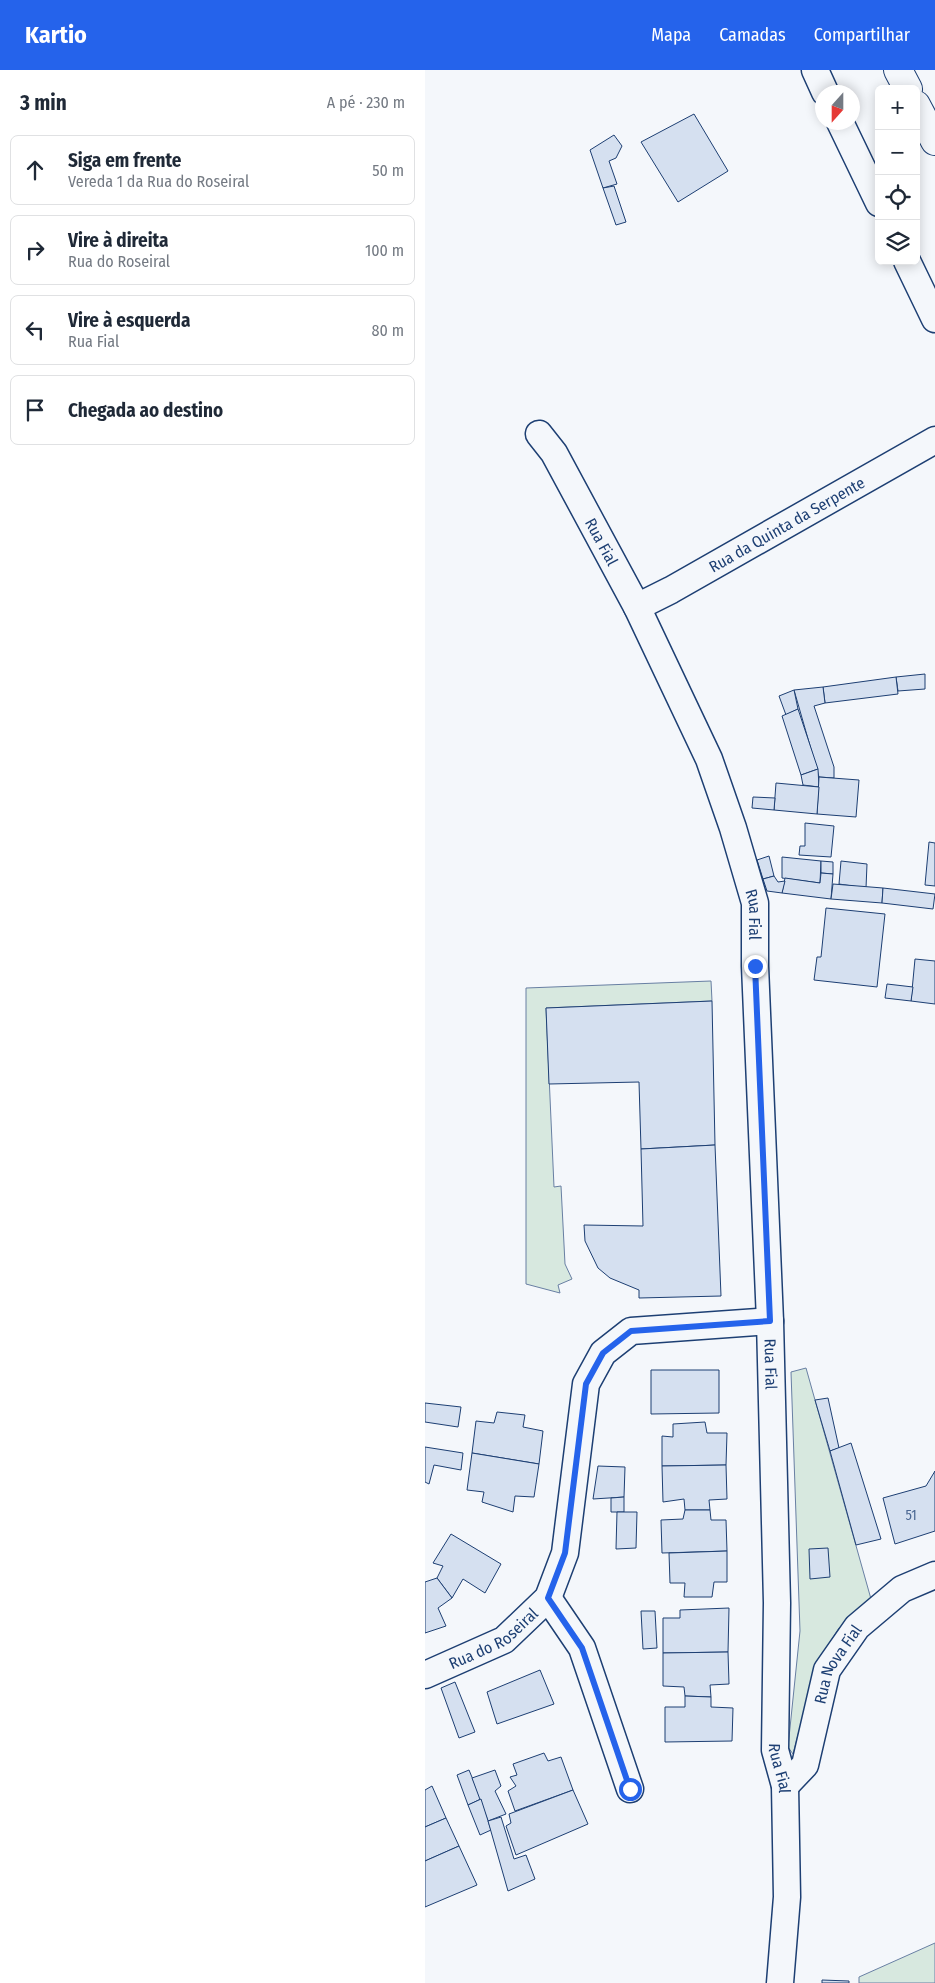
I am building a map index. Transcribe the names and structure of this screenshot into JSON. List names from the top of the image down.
{
  "streets": {
    "street": [
      "Rua da Quinta da Serpente",
      "Rua Fial",
      "Rua do Roseiral",
      "Rua Nova Fial"
    ]
  },
  "crossings": [
    ["Rua da Quinta da Serpente", "Rua Fial"],
    ["Rua Fial", "Rua do Roseiral"],
    ["Rua Fial", "Rua Nova Fial"]
  ],
  "house_numbers": ["51"],
  "north": "bottom",
  "page": {
    "header": "Kartio",
    "nav": ["Mapa", "Camadas", "Compartilhar"],
    "heading": ["3 min", "A pé · 230 m"],
    "map_buttons": ["+", "−"],
    "list": [
      ["Siga em frente", "Vereda 1 da Rua do Roseiral", "50 m"],
      ["Vire à direita", "Rua do Roseiral", "100 m"],
      ["Vire à esquerda", "Rua Fial", "80 m"],
      "Chegada ao destino"
    ]
  }
}
